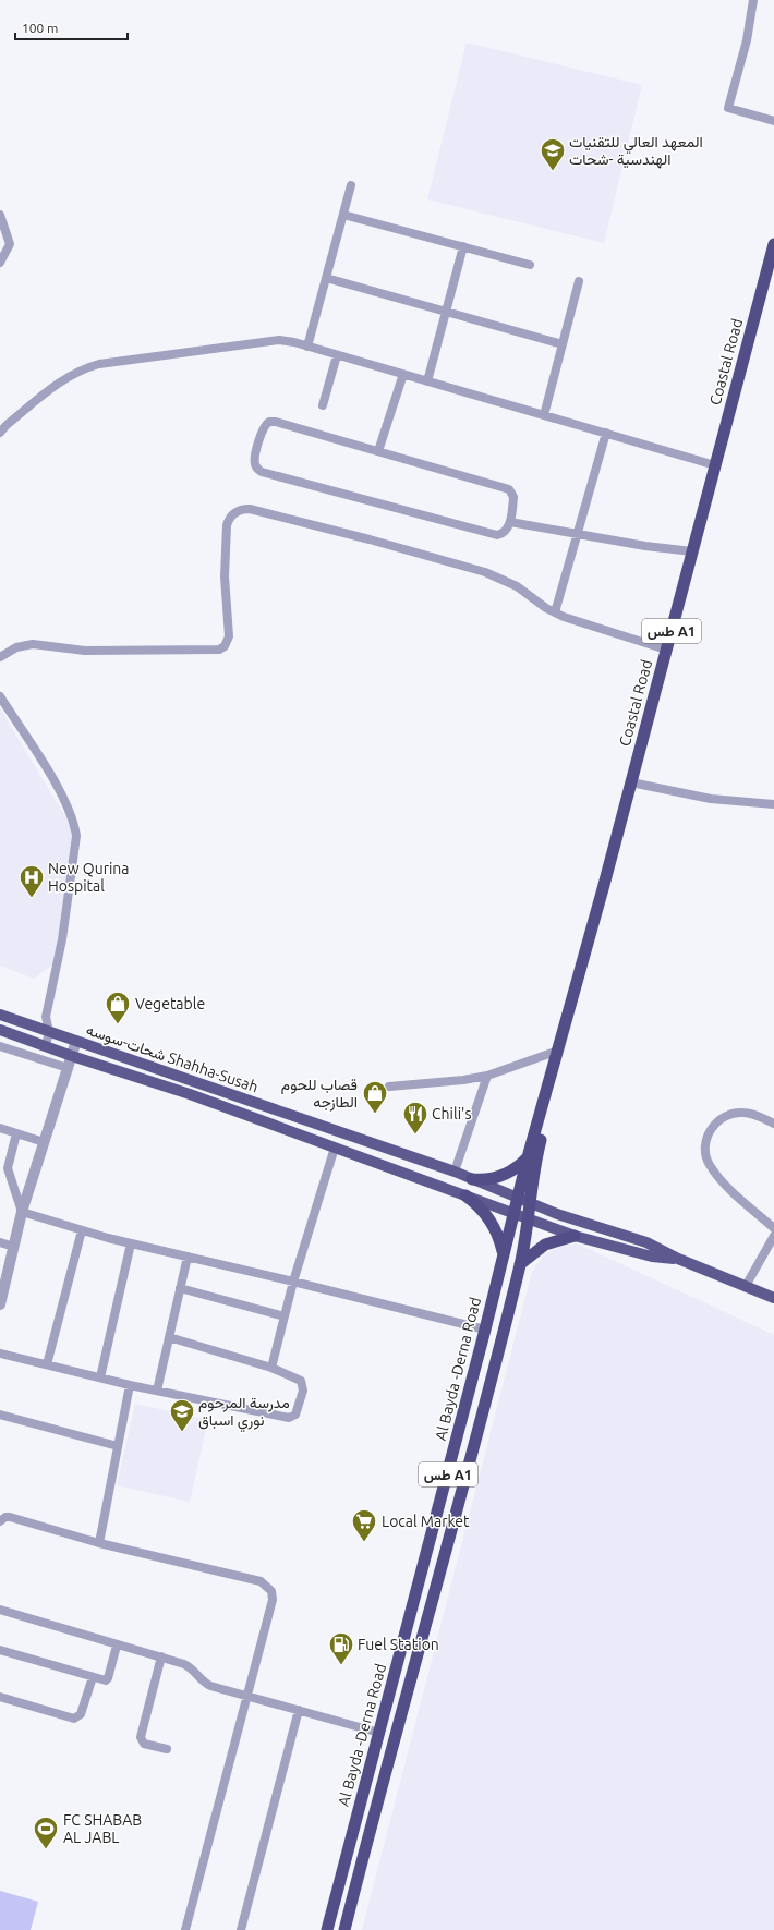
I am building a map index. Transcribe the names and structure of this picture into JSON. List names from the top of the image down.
{
  "streets": {
    "highway": ["Coastal Road", "طس A1", "Al Bayda -Derna Road"],
    "main road": ["شحات-سوسه Shahha-Susah"]
  },
  "crossings": [
    ["Coastal Road", "Al Bayda -Derna Road"],
    ["شحات-سوسه Shahha-Susah", "Al Bayda -Derna Road"]
  ],
  "places": {
    "school or university": ["المعهد العالي للتقنيات الهندسية -شحات", "مدرسة المرحوم نوري اسباق"],
    "hospital": ["New Qurina Hospital"],
    "shop": ["Vegetable", "قصاب للحوم الطازجه"],
    "restaurant": ["Chili's"],
    "supermarket": ["Local Market"],
    "fuel station": ["Fuel Station"],
    "sports": ["FC SHABAB AL JABL"]
  },
  "scale_bar": "100 m"
}
